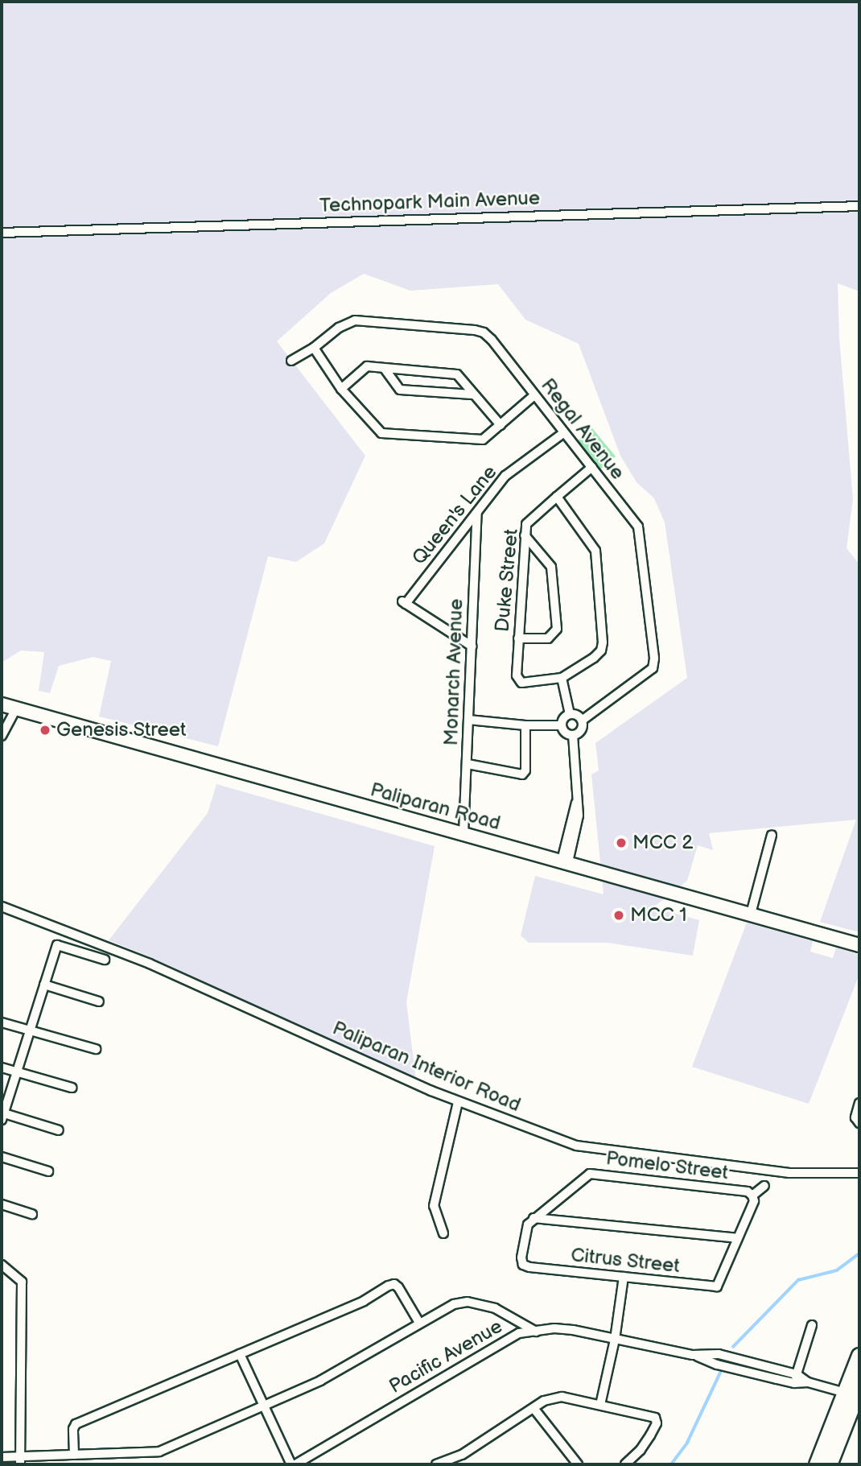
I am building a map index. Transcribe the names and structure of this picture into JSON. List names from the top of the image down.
{
  "streets": {
    "main road": ["Paliparan Road"],
    "street": [
      "Technopark Main Avenue",
      "Regal Avenue",
      "Queen's Lane",
      "Duke Street",
      "Monarch Avenue",
      "Paliparan Interior Road",
      "Pomelo Street",
      "Citrus Street",
      "Pacific Avenue"
    ]
  },
  "crossings": [
    ["Regal Avenue", "Queen's Lane"],
    ["Regal Avenue", "Duke Street"],
    ["Queen's Lane", "Monarch Avenue"],
    ["Monarch Avenue", "Paliparan Road"],
    ["Pomelo Street", "Citrus Street"]
  ],
  "places": ["Genesis Street", "MCC 2", "MCC 1"]
}
